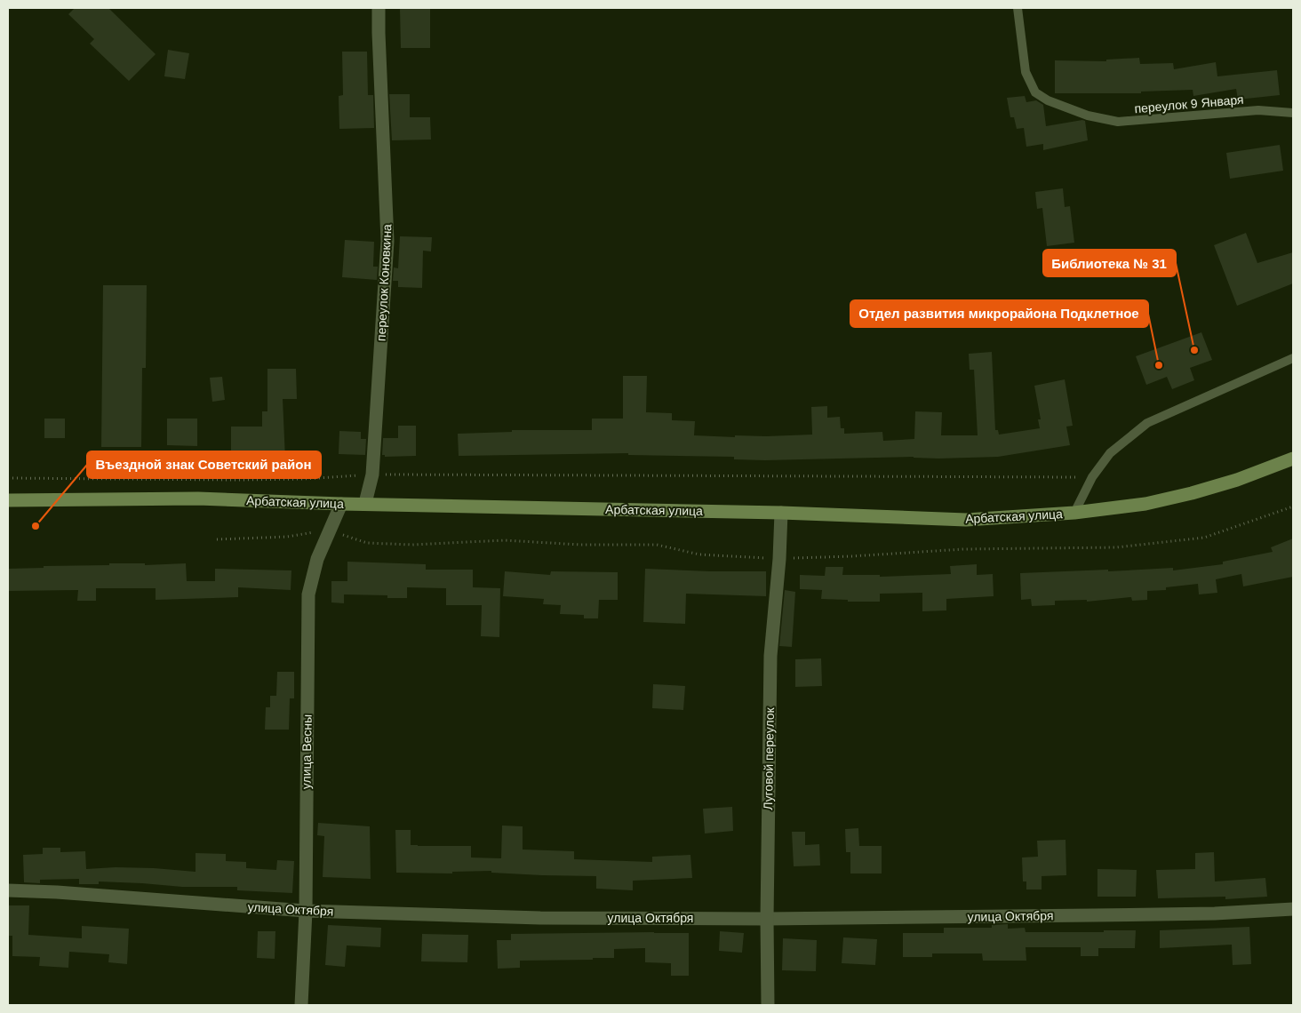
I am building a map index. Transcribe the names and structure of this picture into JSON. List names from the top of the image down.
{
  "streets": {
    "main road": ["Арбатская улица"],
    "street": [
      "переулок Коновкина",
      "улица Весны",
      "Луговой переулок",
      "улица Октября"
    ],
    "lane": ["переулок 9 Января"]
  },
  "crossings": [
    ["переулок Коновкина", "Арбатская улица"],
    ["Арбатская улица", "улица Весны"],
    ["Арбатская улица", "Луговой переулок"],
    ["улица Весны", "улица Октября"],
    ["Луговой переулок", "улица Октября"]
  ],
  "places": ["Библиотека № 31", "Отдел развития микрорайона Подклетное", "Въездной знак Советский район"]
}
